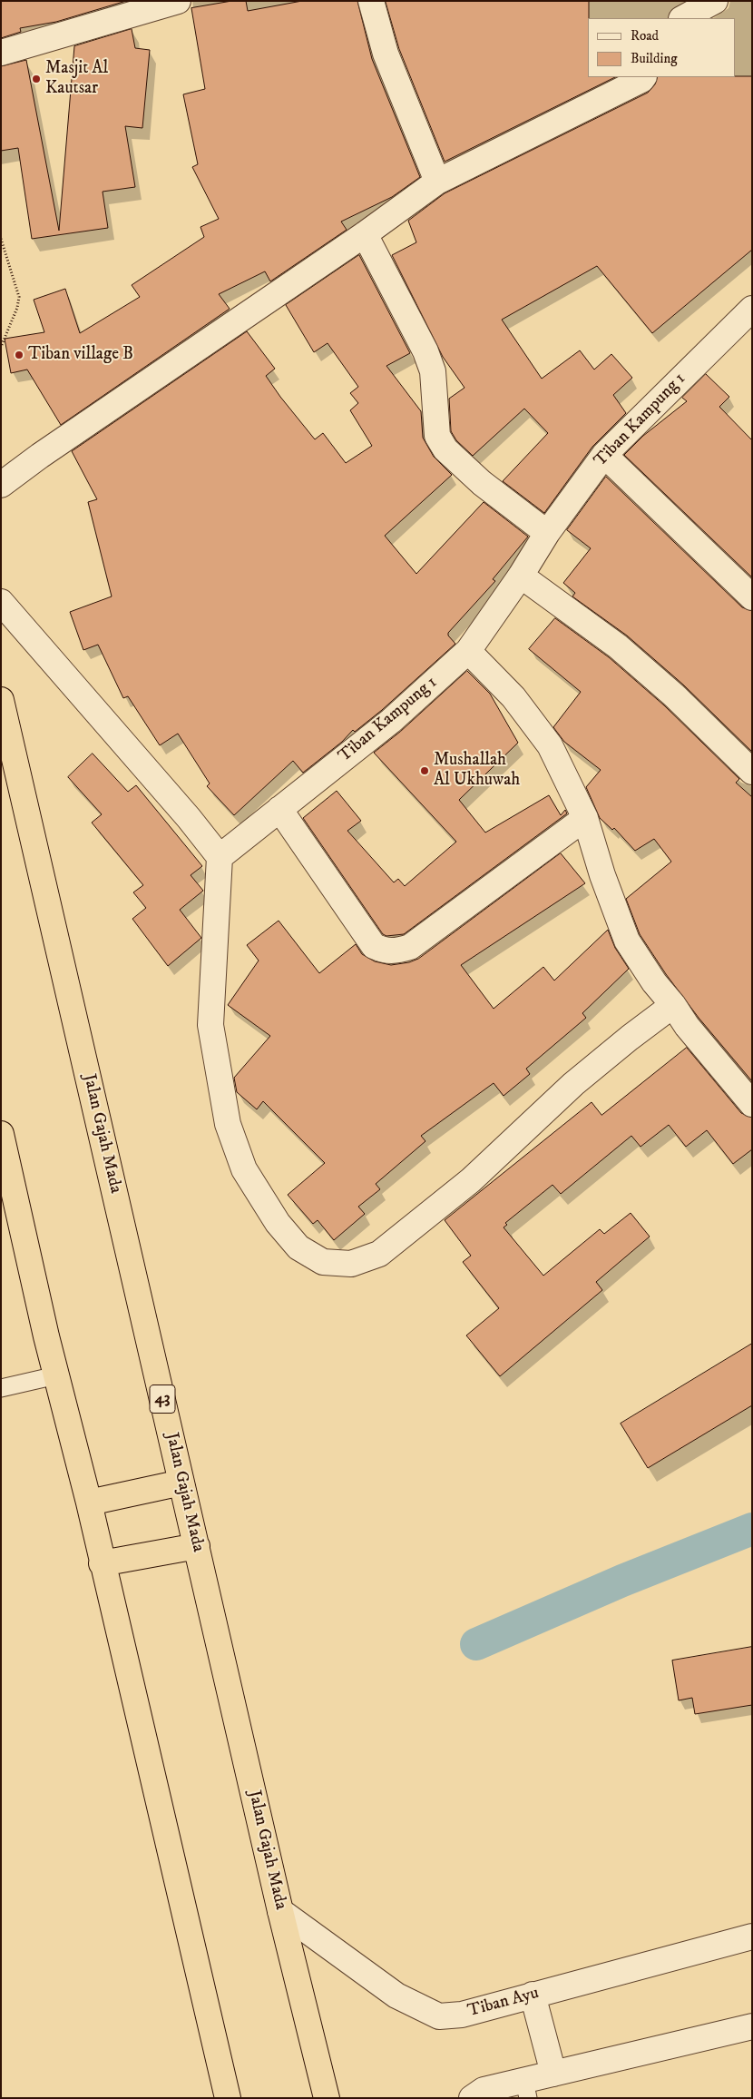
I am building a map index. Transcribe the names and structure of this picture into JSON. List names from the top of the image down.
{
  "streets": {
    "highway": ["Jalan Gajah Mada", "43"],
    "street": ["Tiban Kampung 1", "Tiban Ayu"]
  },
  "crossings": [
    ["Jalan Gajah Mada", "Tiban Ayu"]
  ],
  "places": ["Masjit Al Kautsar", "Tiban village B", "Mushallah Al Ukhuwah"],
  "legend": ["Road", "Building"]
}
